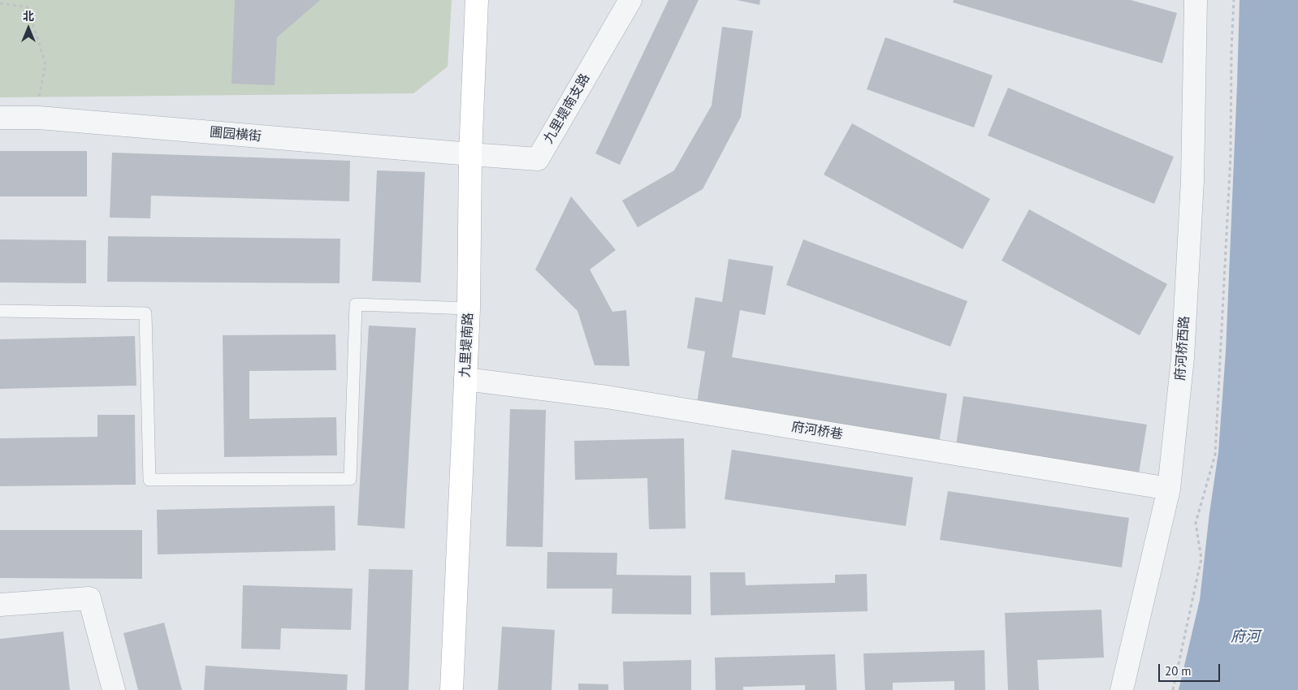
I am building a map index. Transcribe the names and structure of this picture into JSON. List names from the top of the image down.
{
  "streets": {
    "street": [
      "九里堤南支路",
      "圃园横街",
      "九里堤南路",
      "府河桥西路",
      "府河桥巷"
    ]
  },
  "crossings": [
    ["九里堤南支路", "圃园横街"],
    ["九里堤南支路", "九里堤南路"],
    ["圃园横街", "九里堤南路"],
    ["九里堤南路", "府河桥巷"],
    ["府河桥西路", "府河桥巷"]
  ],
  "water": ["府河"],
  "scale_bar": "20 m",
  "north": "top"
}
